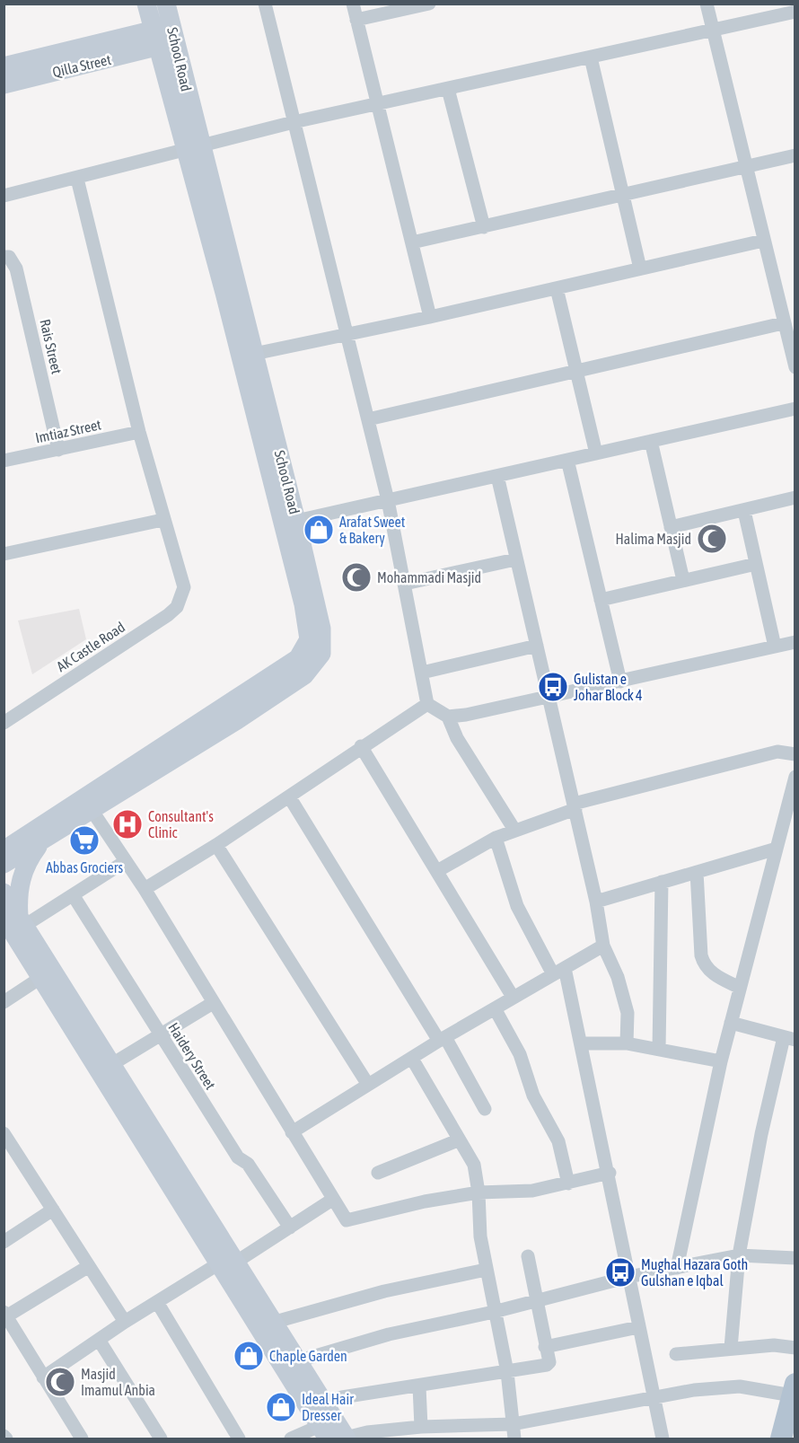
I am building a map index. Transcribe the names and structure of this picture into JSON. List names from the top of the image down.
{
  "streets": {
    "street": [
      "School Road",
      "Qilla Street",
      "Rais Street",
      "Imtiaz Street",
      "AK Castle Road",
      "Haidery Street"
    ]
  },
  "crossings": [
    ["School Road", "Qilla Street"],
    ["Rais Street", "Imtiaz Street"]
  ],
  "places": {
    "shop": ["Arafat Sweet & Bakery", "Chaple Garden", "Ideal Hair Dresser"],
    "mosque": ["Halima Masjid", "Mohammadi Masjid", "Masjid Imamul Anbia"],
    "bus stop": ["Gulistan e Johar Block 4", "Mughal Hazara Goth Gulshan e Iqbal"],
    "hospital": ["Consultant's Clinic"],
    "supermarket": ["Abbas Grociers"]
  }
}
